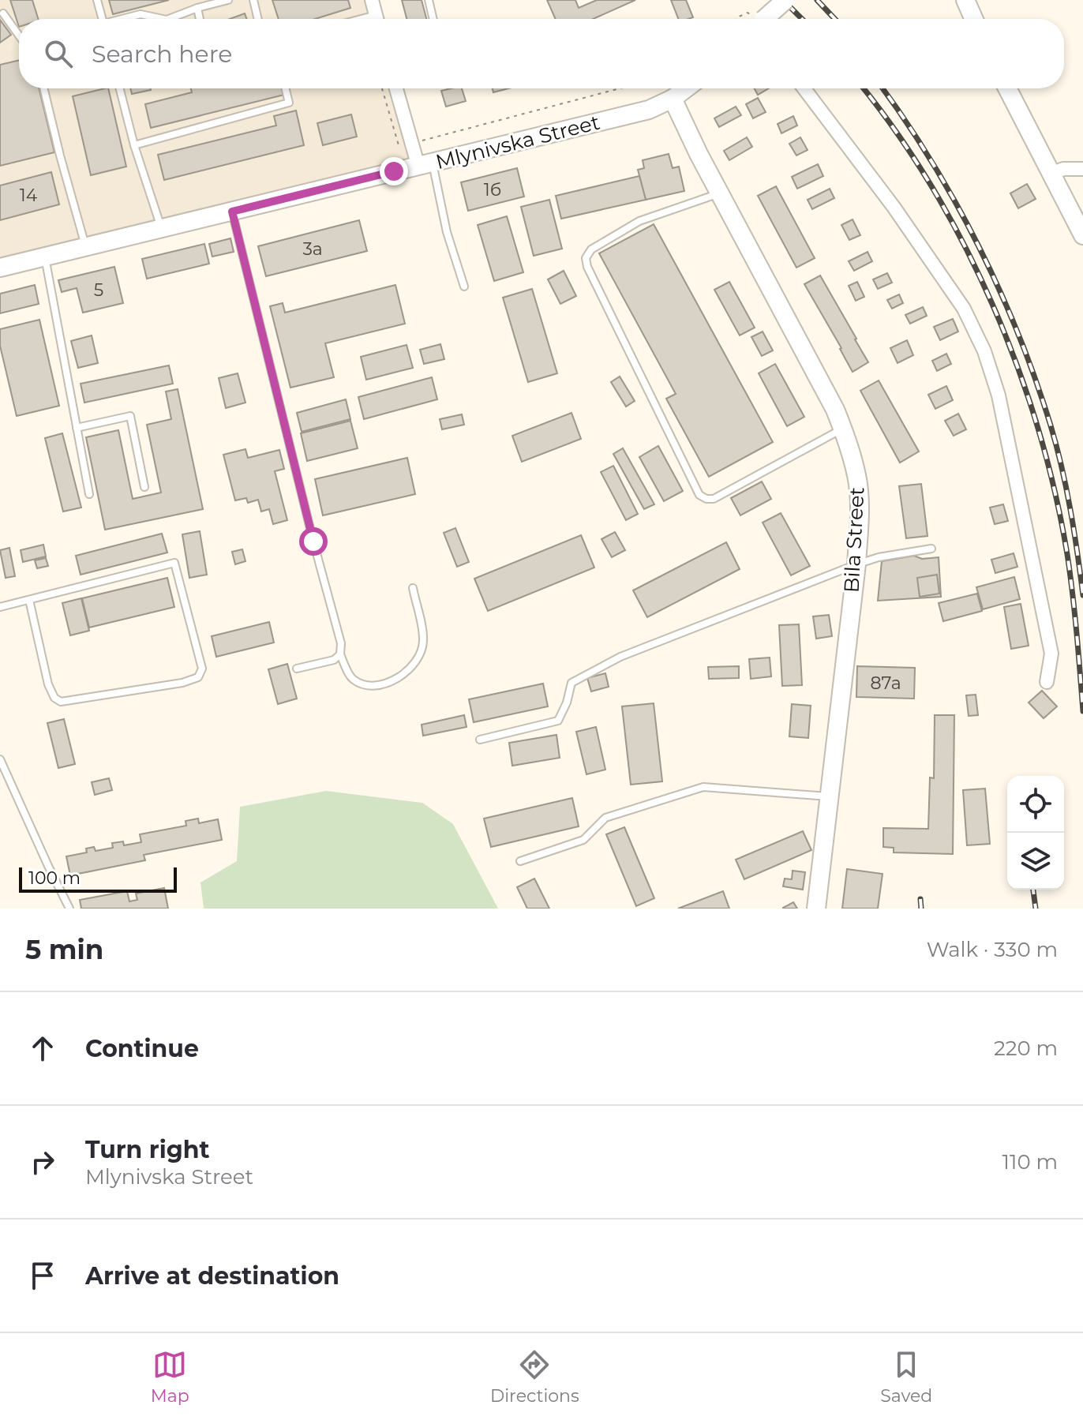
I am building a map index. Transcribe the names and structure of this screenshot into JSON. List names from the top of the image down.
{
  "streets": {
    "main road": ["Mlynivska Street", "Bila Street"]
  },
  "crossings": [
    ["Mlynivska Street", "Bila Street"]
  ],
  "house_numbers": [
    "1б",
    "14",
    "3а",
    "5",
    "87а"
  ],
  "scale_bar": "100 m",
  "page": {
    "search": "Search here",
    "scale": "100 m",
    "heading": ["5 min", "Walk · 330 m"],
    "list": [
      ["Continue", "220 m"],
      ["Turn right", "Mlynivska Street", "110 m"],
      "Arrive at destination"
    ],
    "nav": ["Map", "Directions", "Saved"]
  }
}
